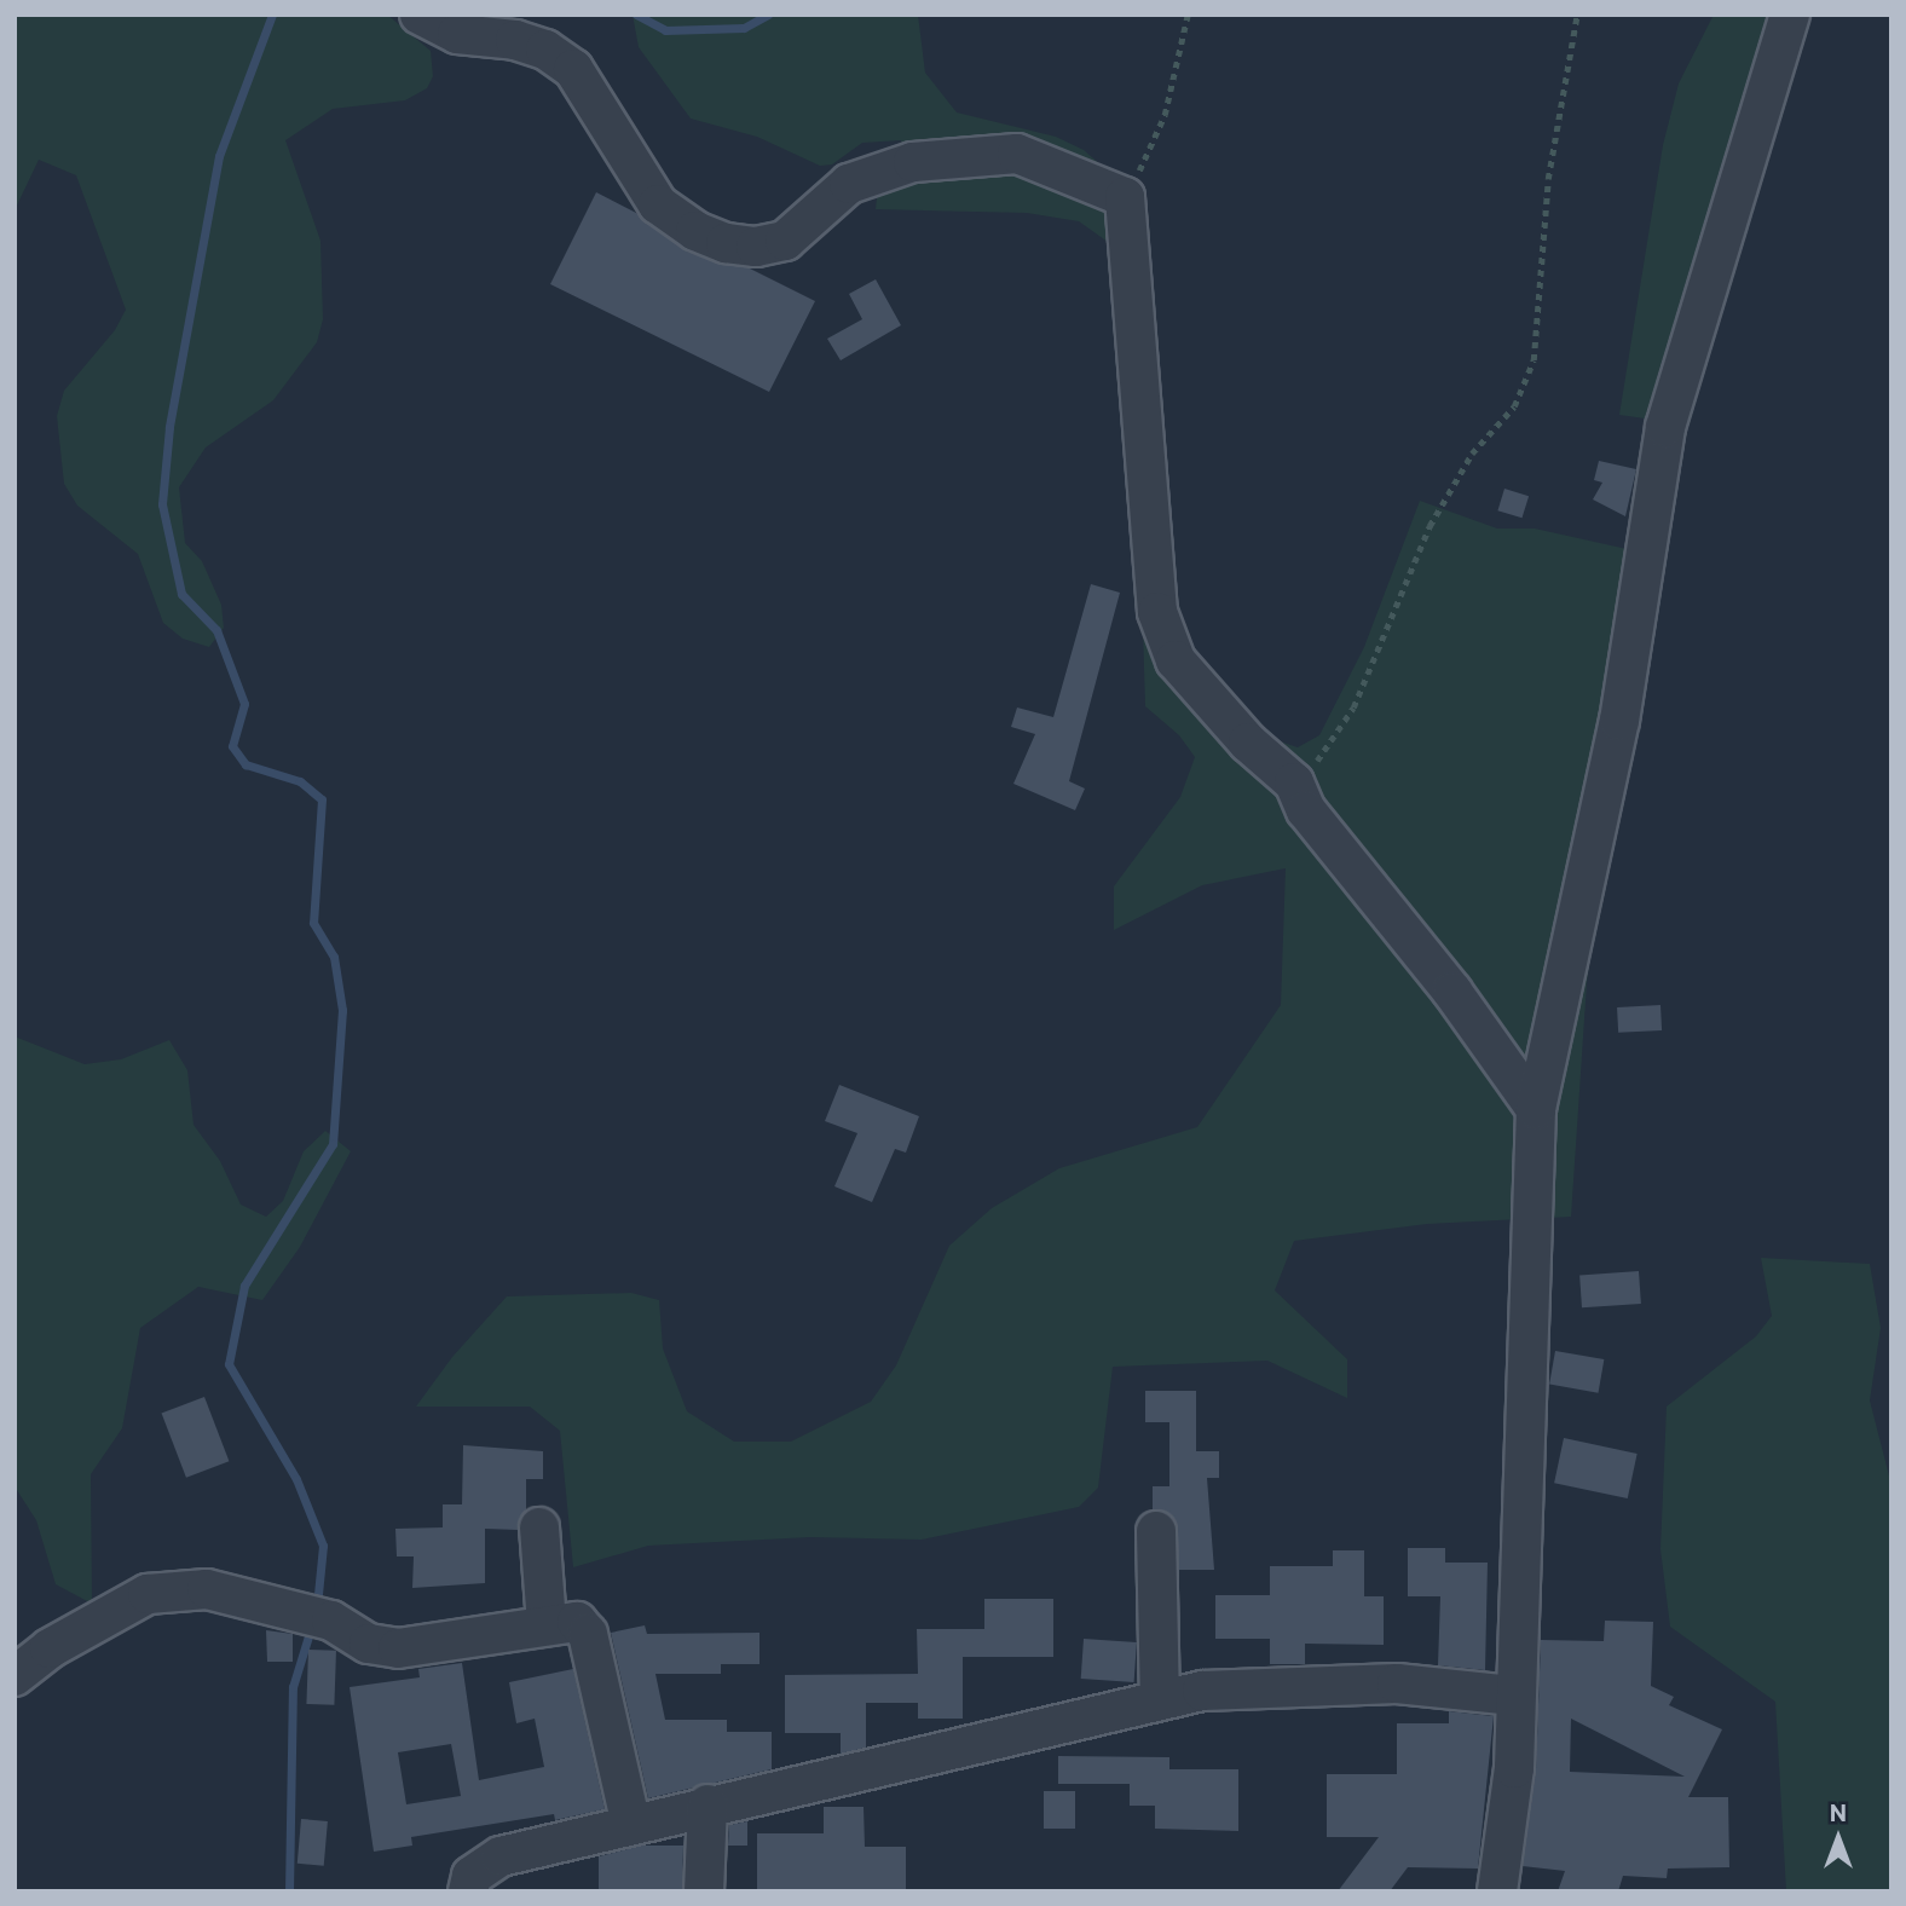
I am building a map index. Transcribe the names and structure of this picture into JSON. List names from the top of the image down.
{
  "north": "top"
}
